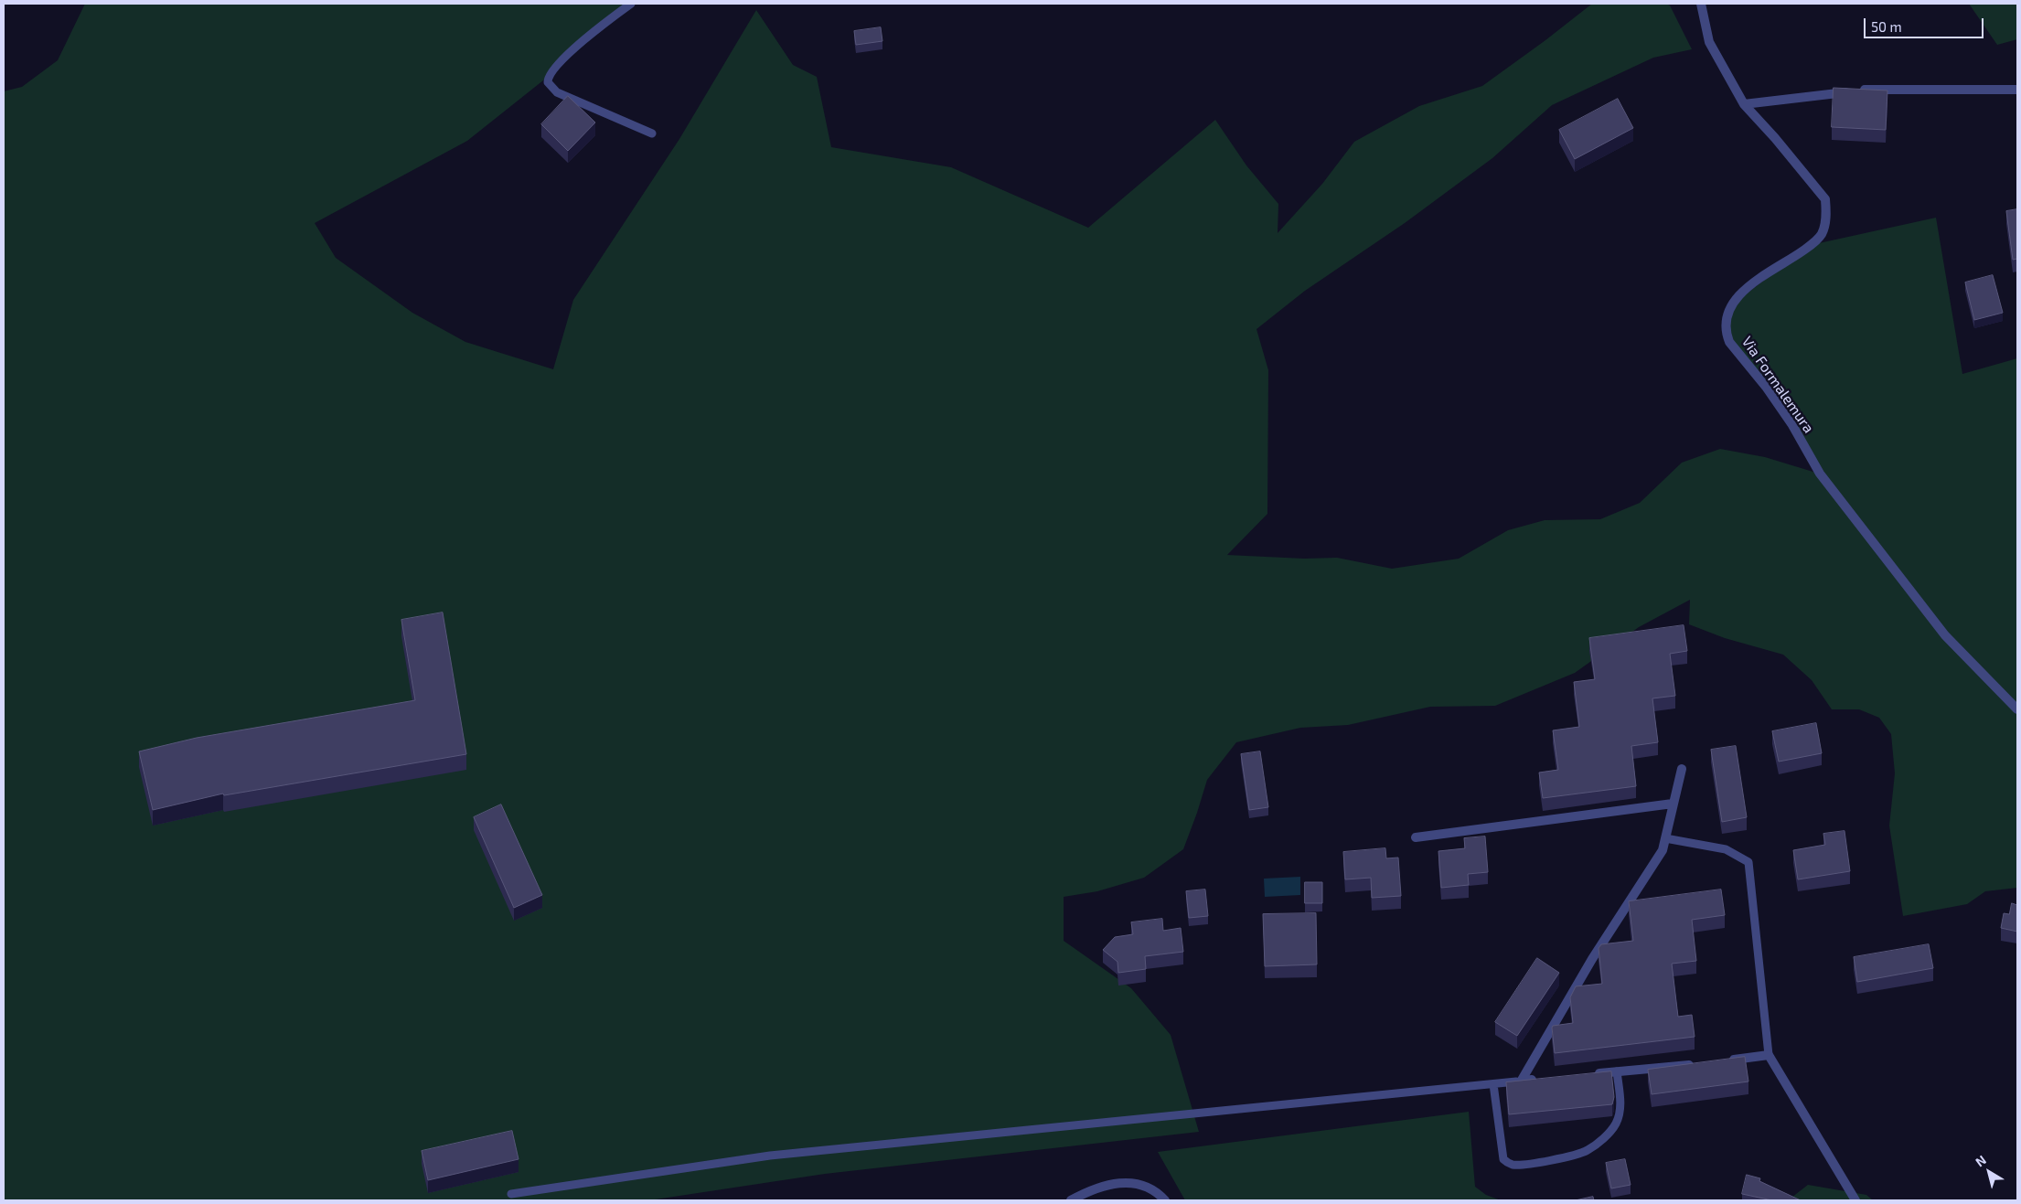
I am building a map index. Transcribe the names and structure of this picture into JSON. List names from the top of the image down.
{
  "streets": {
    "street": ["Via Formalemura"]
  },
  "scale_bar": "50 m",
  "north": "top left"
}
